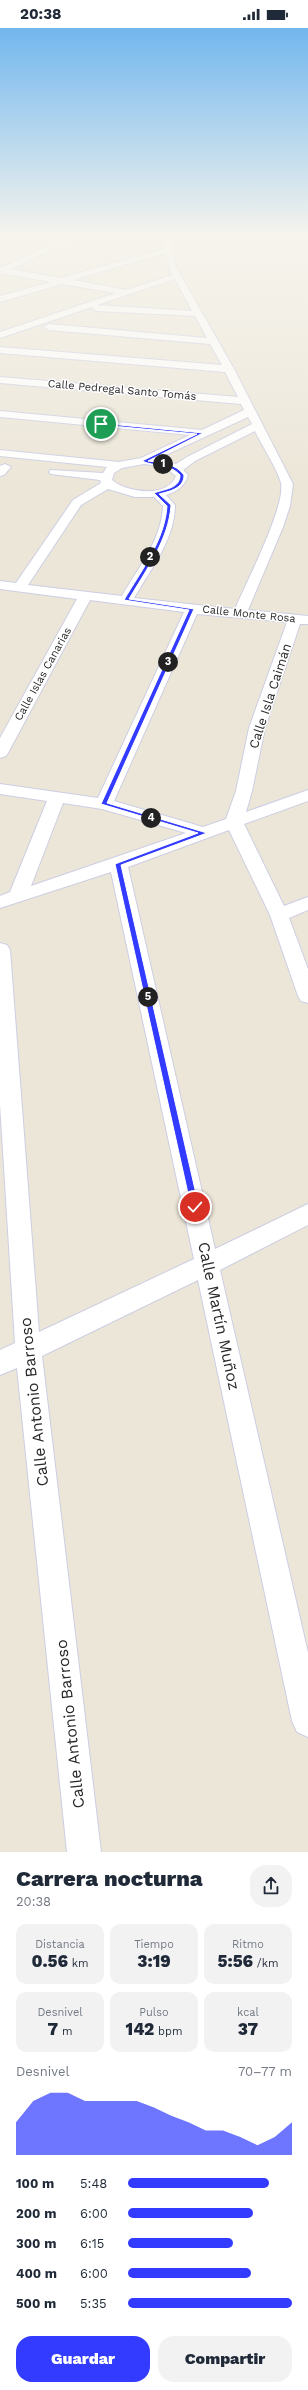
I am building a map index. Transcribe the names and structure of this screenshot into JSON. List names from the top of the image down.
{
  "streets": {
    "street": [
      "Calle Pedregal Santo Tomás",
      "Calle Monte Rosa",
      "Calle Islas Canarias",
      "Calle Isla Caimán",
      "Calle Martín Muñoz",
      "Calle Antonio Barroso"
    ]
  },
  "crossings": [
    ["Calle Monte Rosa", "Calle Islas Canarias"],
    ["Calle Monte Rosa", "Calle Isla Caimán"]
  ],
  "page": {
    "status": "20:38",
    "pins": [
      "1",
      "2",
      "3",
      "4",
      "5"
    ],
    "heading": ["Carrera nocturna", "20:38"],
    "stats": [
      ["Distancia", "0.56 km"],
      ["Tiempo", "3:19"],
      ["Ritmo", "5:56 /km"],
      ["Desnivel", "7 m"],
      ["Pulso", "142 bpm"],
      ["kcal", "37"]
    ],
    "chart": ["Desnivel", "70–77 m"],
    "list": [
      {
        "name": "100 m",
        "note": "5:48"
      },
      {
        "name": "200 m",
        "note": "6:00"
      },
      {
        "name": "300 m",
        "note": "6:15"
      },
      {
        "name": "400 m",
        "note": "6:00"
      },
      {
        "name": "500 m",
        "note": "5:35"
      }
    ],
    "buttons": ["Guardar", "Compartir"]
  }
}
